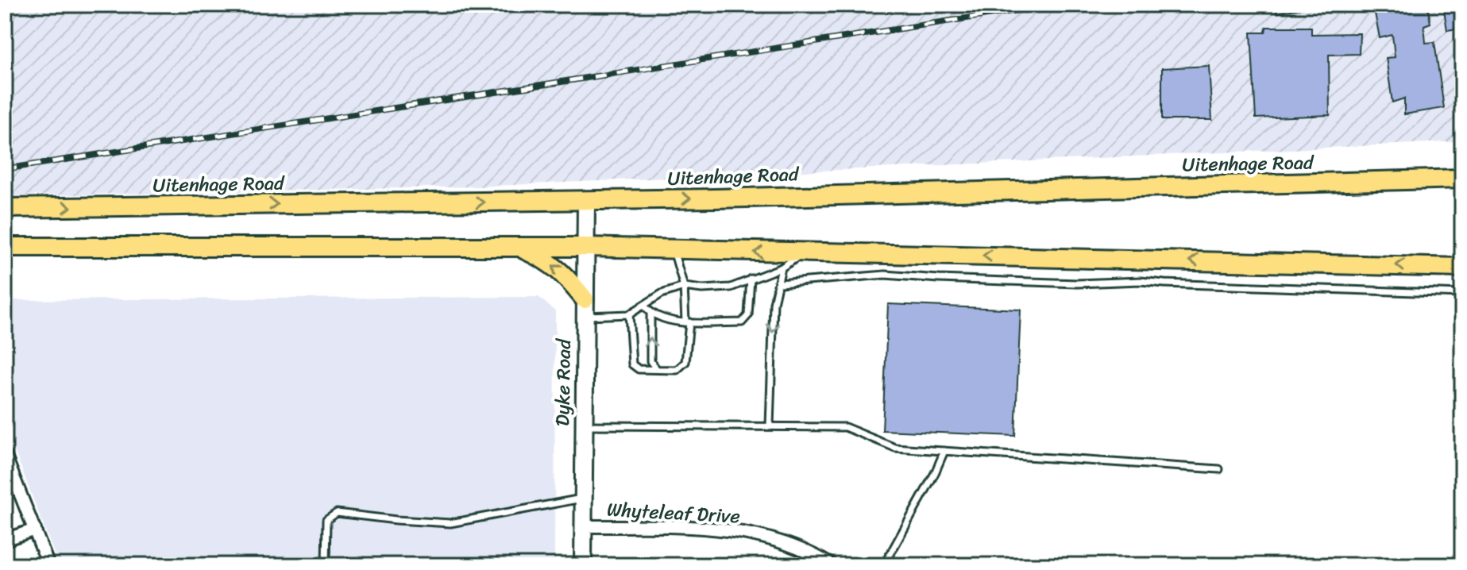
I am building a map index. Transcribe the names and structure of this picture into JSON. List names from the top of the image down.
{
  "streets": {
    "main road": ["Uitenhage Road"],
    "street": ["Dyke Road", "Whyteleaf Drive"]
  },
  "crossings": [
    ["Uitenhage Road", "Dyke Road"],
    ["Dyke Road", "Whyteleaf Drive"]
  ]
}
